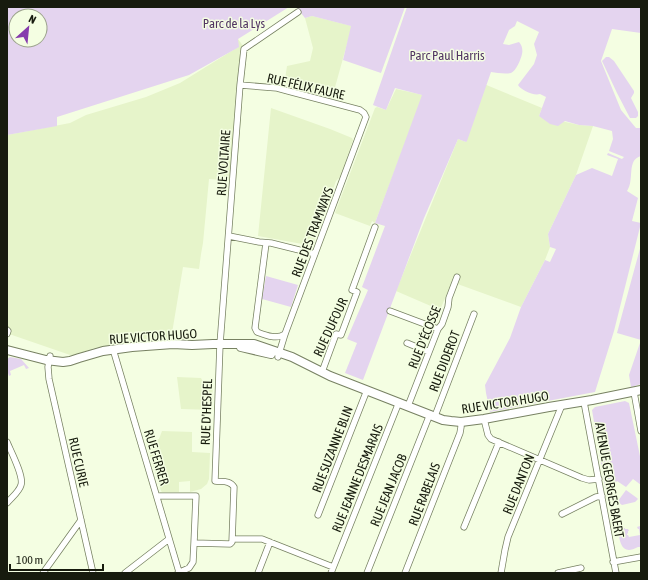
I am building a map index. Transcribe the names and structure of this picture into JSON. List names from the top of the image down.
{
  "streets": {
    "main road": ["RUE VICTOR HUGO"],
    "street": [
      "RUE FÉLIX FAURE",
      "RUE VOLTAIRE",
      "RUE DES TRAMWAYS",
      "RUE DUFOUR",
      "RUE D'ÉCOSSE",
      "RUE DIDEROT",
      "RUE D'HESPEL",
      "RUE SUZANNE BLIN",
      "RUE FERRER",
      "RUE CURIE",
      "RUE JEANNE DESMARAIS",
      "AVENUE GEORGES BAERT",
      "RUE DANTON",
      "RUE JEAN JACOB",
      "RUE RABELAIS"
    ]
  },
  "crossings": [
    ["RUE FÉLIX FAURE", "RUE VOLTAIRE"],
    ["RUE FÉLIX FAURE", "RUE DES TRAMWAYS"],
    ["RUE VOLTAIRE", "RUE VICTOR HUGO"],
    ["RUE VOLTAIRE", "RUE D'HESPEL"],
    ["RUE DES TRAMWAYS", "RUE VICTOR HUGO"],
    ["RUE DUFOUR", "RUE VICTOR HUGO"],
    ["RUE VICTOR HUGO", "RUE D'ÉCOSSE"],
    ["RUE VICTOR HUGO", "RUE DIDEROT"],
    ["RUE VICTOR HUGO", "RUE D'HESPEL"],
    ["RUE VICTOR HUGO", "RUE SUZANNE BLIN"],
    ["RUE VICTOR HUGO", "RUE FERRER"],
    ["RUE VICTOR HUGO", "RUE CURIE"],
    ["RUE VICTOR HUGO", "RUE JEANNE DESMARAIS"],
    ["RUE VICTOR HUGO", "AVENUE GEORGES BAERT"],
    ["RUE VICTOR HUGO", "RUE DANTON"],
    ["RUE VICTOR HUGO", "RUE JEAN JACOB"],
    ["RUE VICTOR HUGO", "RUE RABELAIS"],
    ["RUE DIDEROT", "RUE JEAN JACOB"]
  ],
  "parks": ["Parc de la Lys", "Parc Paul Harris"],
  "scale_bar": "100 m",
  "north": "top right"
}
